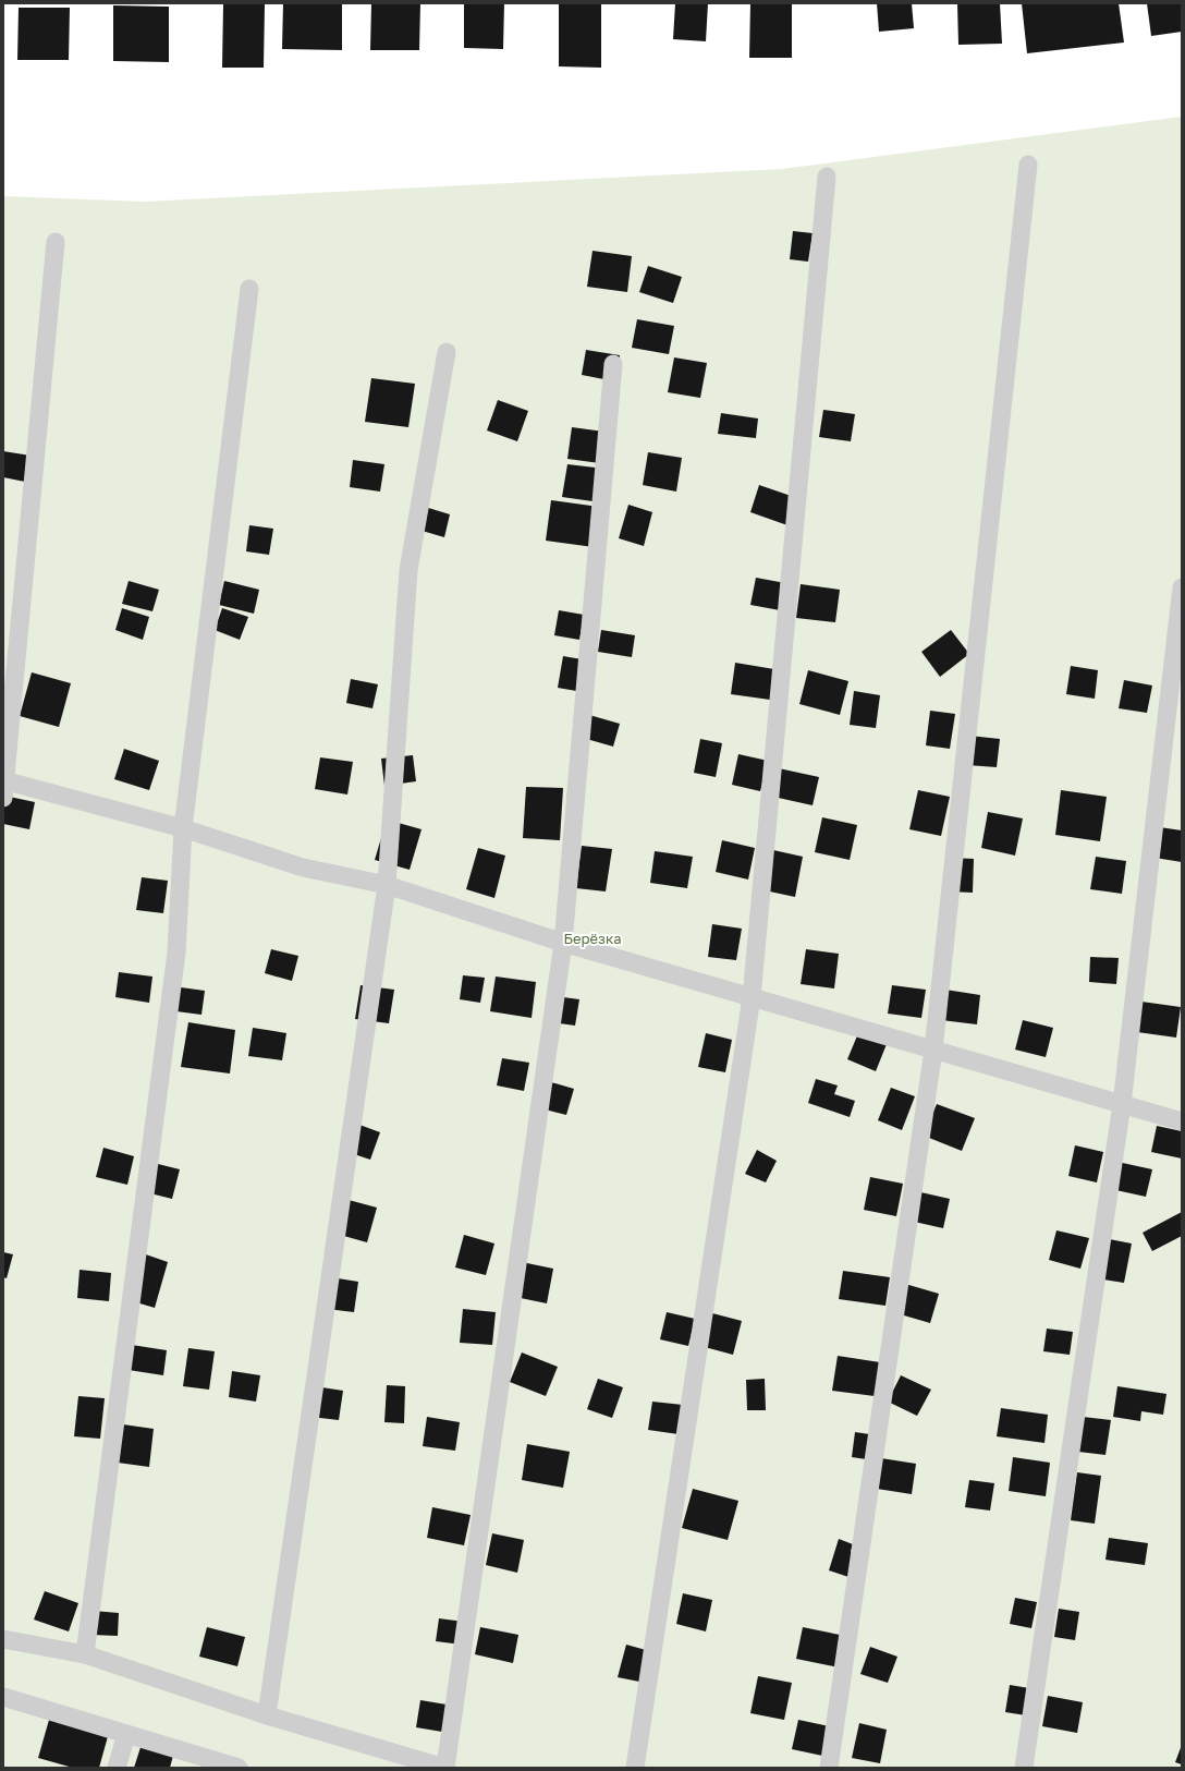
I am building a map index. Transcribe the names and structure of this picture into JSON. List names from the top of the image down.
{
  "parks": ["Берёзка"]
}
